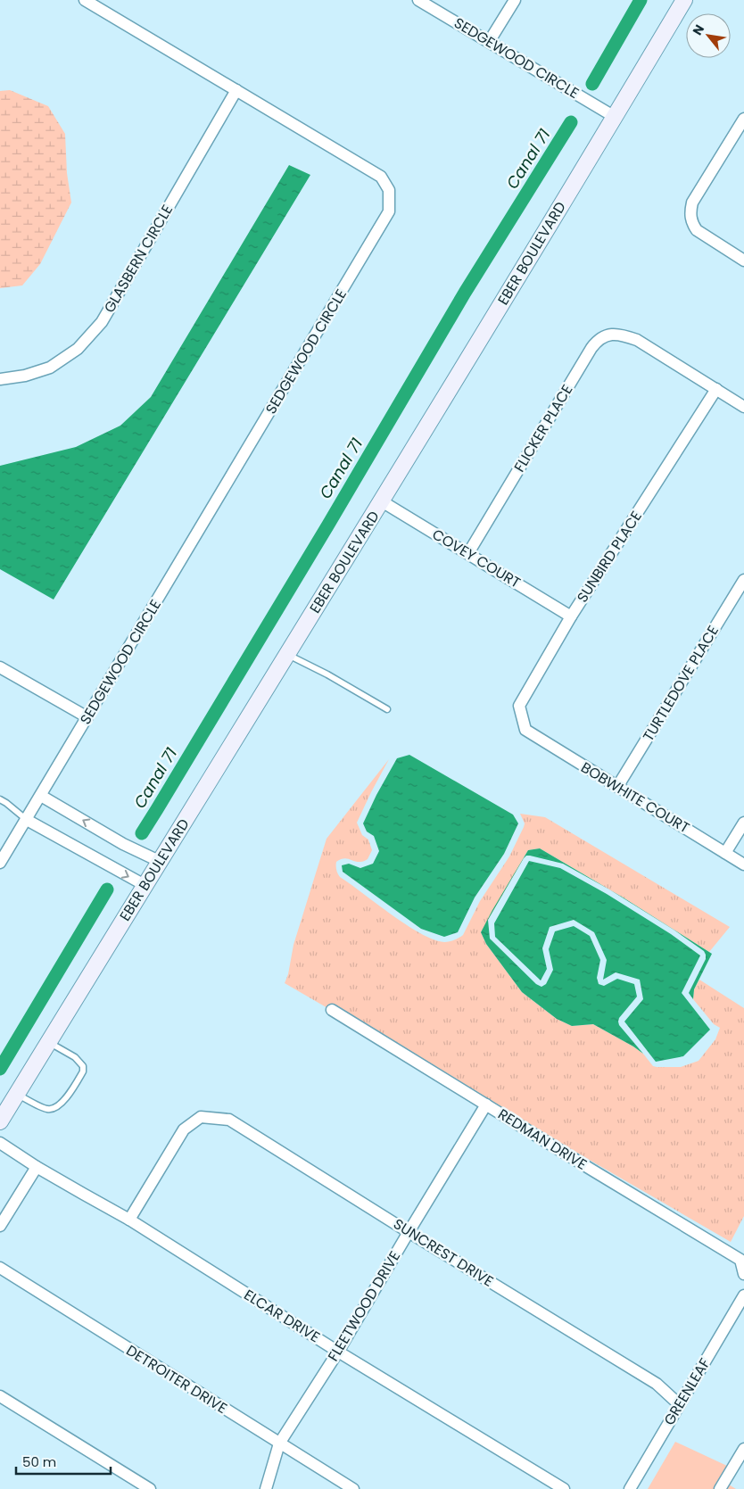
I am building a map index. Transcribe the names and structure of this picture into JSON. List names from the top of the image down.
{
  "streets": {
    "street": [
      "SEDGEWOOD CIRCLE",
      "EBER BOULEVARD",
      "GLASBERN CIRCLE",
      "FLICKER PLACE",
      "SUNBIRD PLACE",
      "COVEY COURT",
      "TURTLEDOVE PLACE",
      "BOBWHITE COURT",
      "REDMAN DRIVE",
      "SUNCREST DRIVE",
      "FLEETWOOD DRIVE",
      "ELCAR DRIVE",
      "DETROITER DRIVE",
      "GREENLEAF"
    ]
  },
  "crossings": [
    ["SEDGEWOOD CIRCLE", "EBER BOULEVARD"],
    ["SEDGEWOOD CIRCLE", "GLASBERN CIRCLE"],
    ["EBER BOULEVARD", "COVEY COURT"],
    ["FLICKER PLACE", "SUNBIRD PLACE"],
    ["FLICKER PLACE", "COVEY COURT"],
    ["SUNBIRD PLACE", "COVEY COURT"],
    ["SUNBIRD PLACE", "BOBWHITE COURT"],
    ["TURTLEDOVE PLACE", "BOBWHITE COURT"],
    ["REDMAN DRIVE", "FLEETWOOD DRIVE"],
    ["SUNCREST DRIVE", "FLEETWOOD DRIVE"],
    ["SUNCREST DRIVE", "ELCAR DRIVE"],
    ["SUNCREST DRIVE", "GREENLEAF"],
    ["FLEETWOOD DRIVE", "ELCAR DRIVE"],
    ["FLEETWOOD DRIVE", "DETROITER DRIVE"]
  ],
  "water": ["Canal 71"],
  "scale_bar": "50 m",
  "north": "top left"
}
